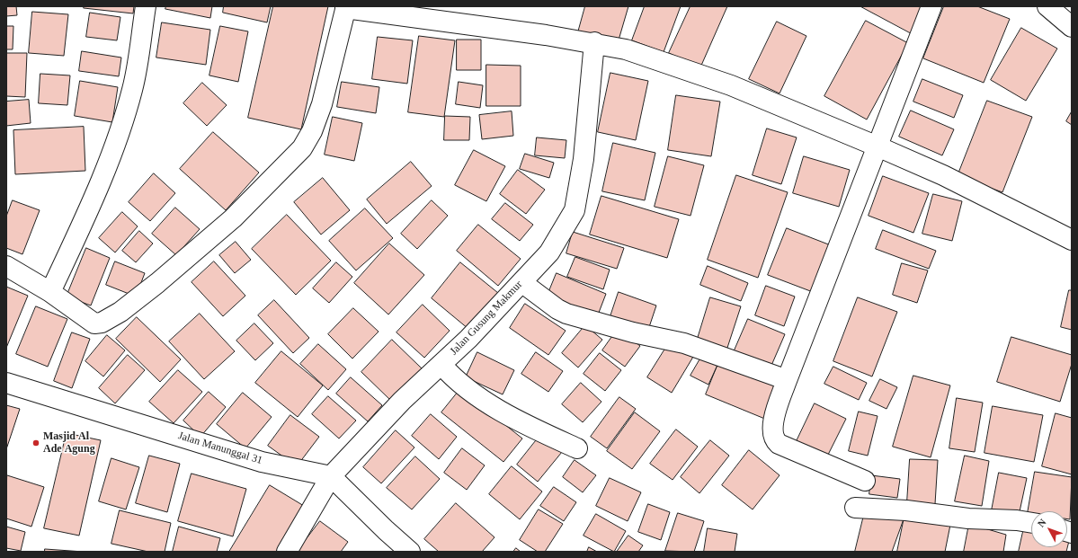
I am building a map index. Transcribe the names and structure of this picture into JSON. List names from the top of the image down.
{
  "streets": {
    "street": ["Jalan Gusung Makmur", "Jalan Manunggal 31"]
  },
  "crossings": [
    ["Jalan Gusung Makmur", "Jalan Manunggal 31"]
  ],
  "places": ["Masjid Al Ade Agung"],
  "north": "top left"
}
